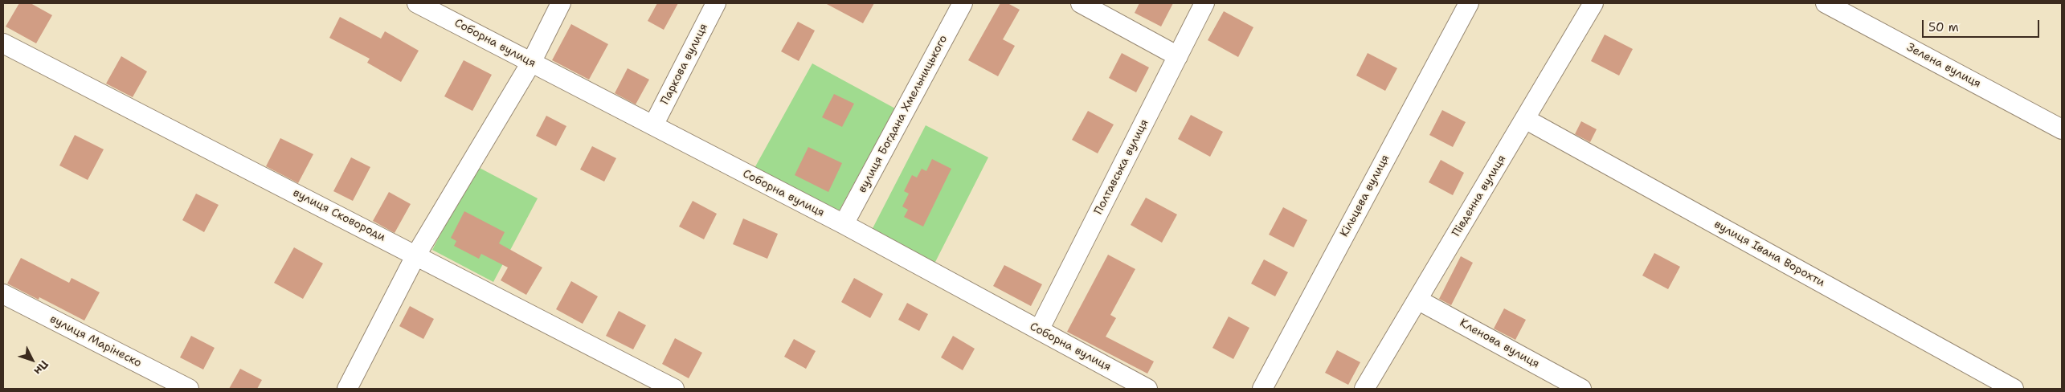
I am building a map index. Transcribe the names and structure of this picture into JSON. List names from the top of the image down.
{
  "streets": {
    "street": [
      "Соборна вулиця",
      "Паркова вулиця",
      "Зелена вулиця",
      "вулиця Богдана Хмельницького",
      "Полтавська вулиця",
      "Кільцева вулиця",
      "Південна вулиця",
      "вулиця Сковороди",
      "вулиця Івана Ворохти",
      "вулиця Марінеско",
      "Кленова вулиця"
    ]
  },
  "crossings": [
    ["Соборна вулиця", "Паркова вулиця"],
    ["Соборна вулиця", "вулиця Богдана Хмельницького"],
    ["Соборна вулиця", "Полтавська вулиця"],
    ["Південна вулиця", "вулиця Івана Ворохти"],
    ["Південна вулиця", "Кленова вулиця"]
  ],
  "scale_bar": "50 m",
  "north": "bottom right"
}
